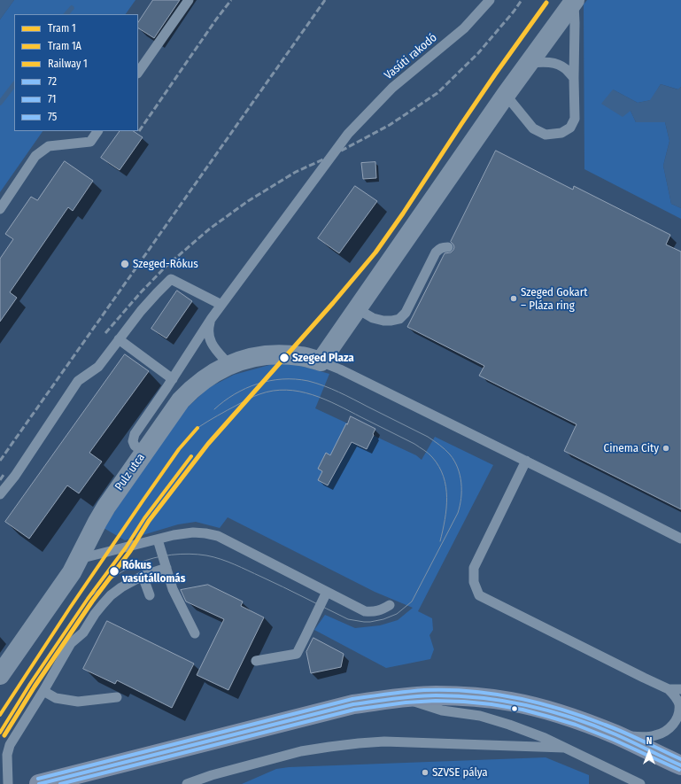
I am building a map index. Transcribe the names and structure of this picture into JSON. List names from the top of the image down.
{
  "streets": {
    "street": ["Pulz utca"],
    "lane": ["Vasúti rakodó"]
  },
  "crossings": [
    ["Vasúti rakodó", "Pulz utca"]
  ],
  "places": [
    "Szeged-Rókus",
    "Szeged Gokart – Pláza ring",
    "Szeged Plaza",
    "Cinema City",
    "Rókus vasútállomás",
    "SZVSE pálya"
  ],
  "lines": [
    "rail line 1",
    "tram line 1",
    "tram line 1A",
    "transit line 75",
    "transit line 72",
    "transit line 71"
  ],
  "legend": [
    "Tram 1",
    "Tram 1A",
    "Railway 1",
    "72",
    "71",
    "75"
  ],
  "north": "top"
}
